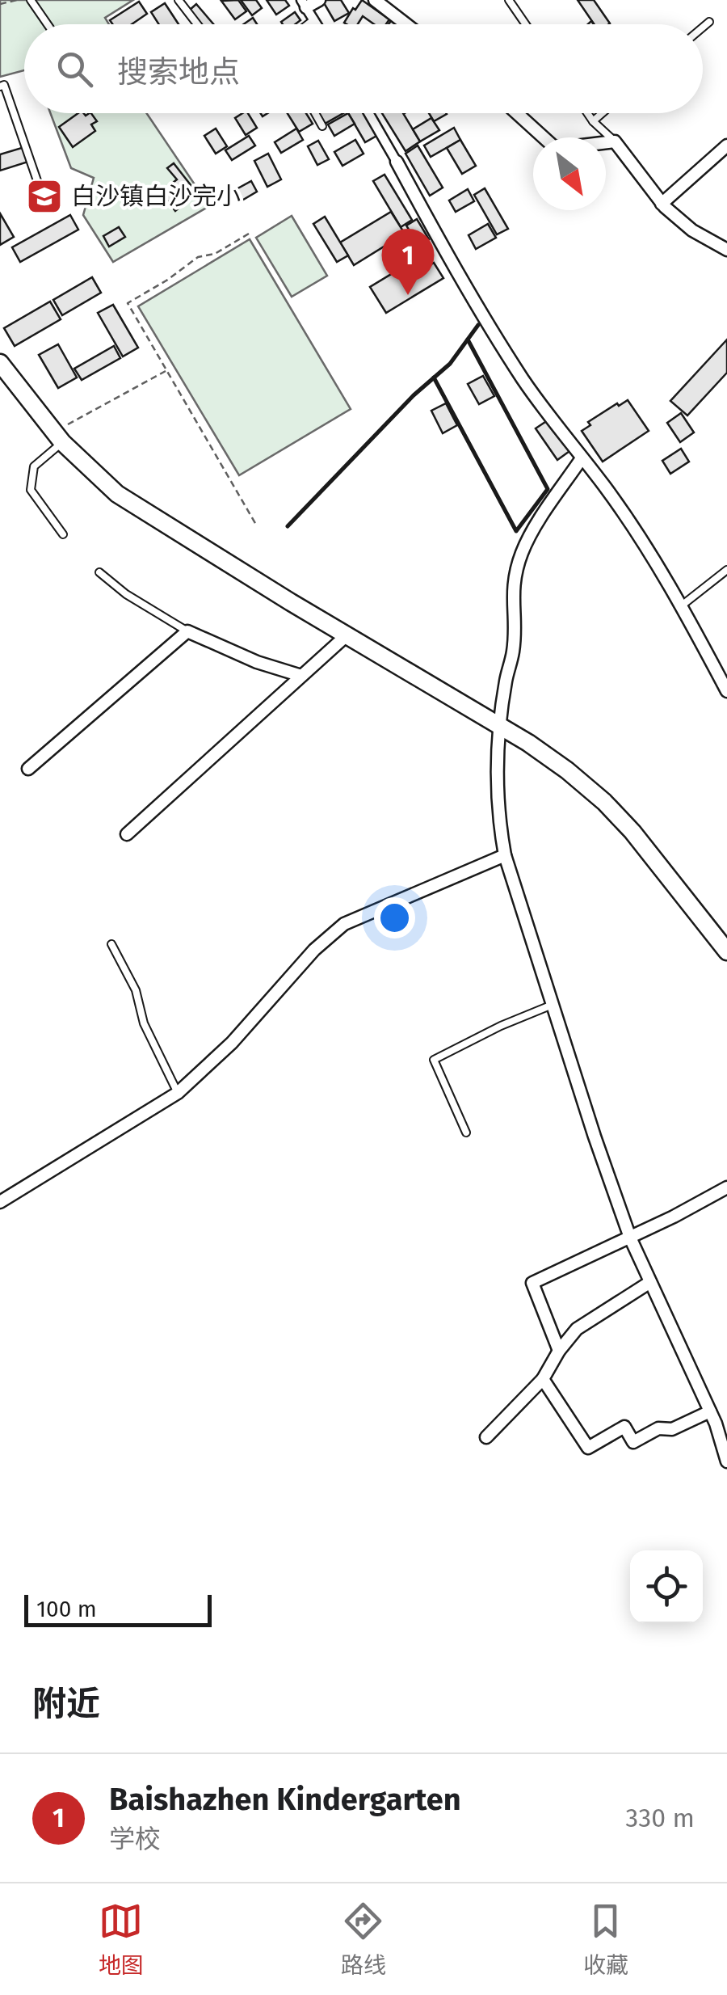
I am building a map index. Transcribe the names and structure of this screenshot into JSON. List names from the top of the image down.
{
  "places": {
    "school or university": ["白沙镇白沙完小"]
  },
  "scale_bar": "100 m",
  "north": "bottom right",
  "page": {
    "search": "搜索地点",
    "pins": "1",
    "scale": "100 m",
    "heading": "附近",
    "list": [
      {
        "mark": "1",
        "name": "Baishazhen Kindergarten",
        "note": "学校",
        "value": "330 m"
      }
    ],
    "nav": ["地图", "路线", "收藏"]
  }
}
